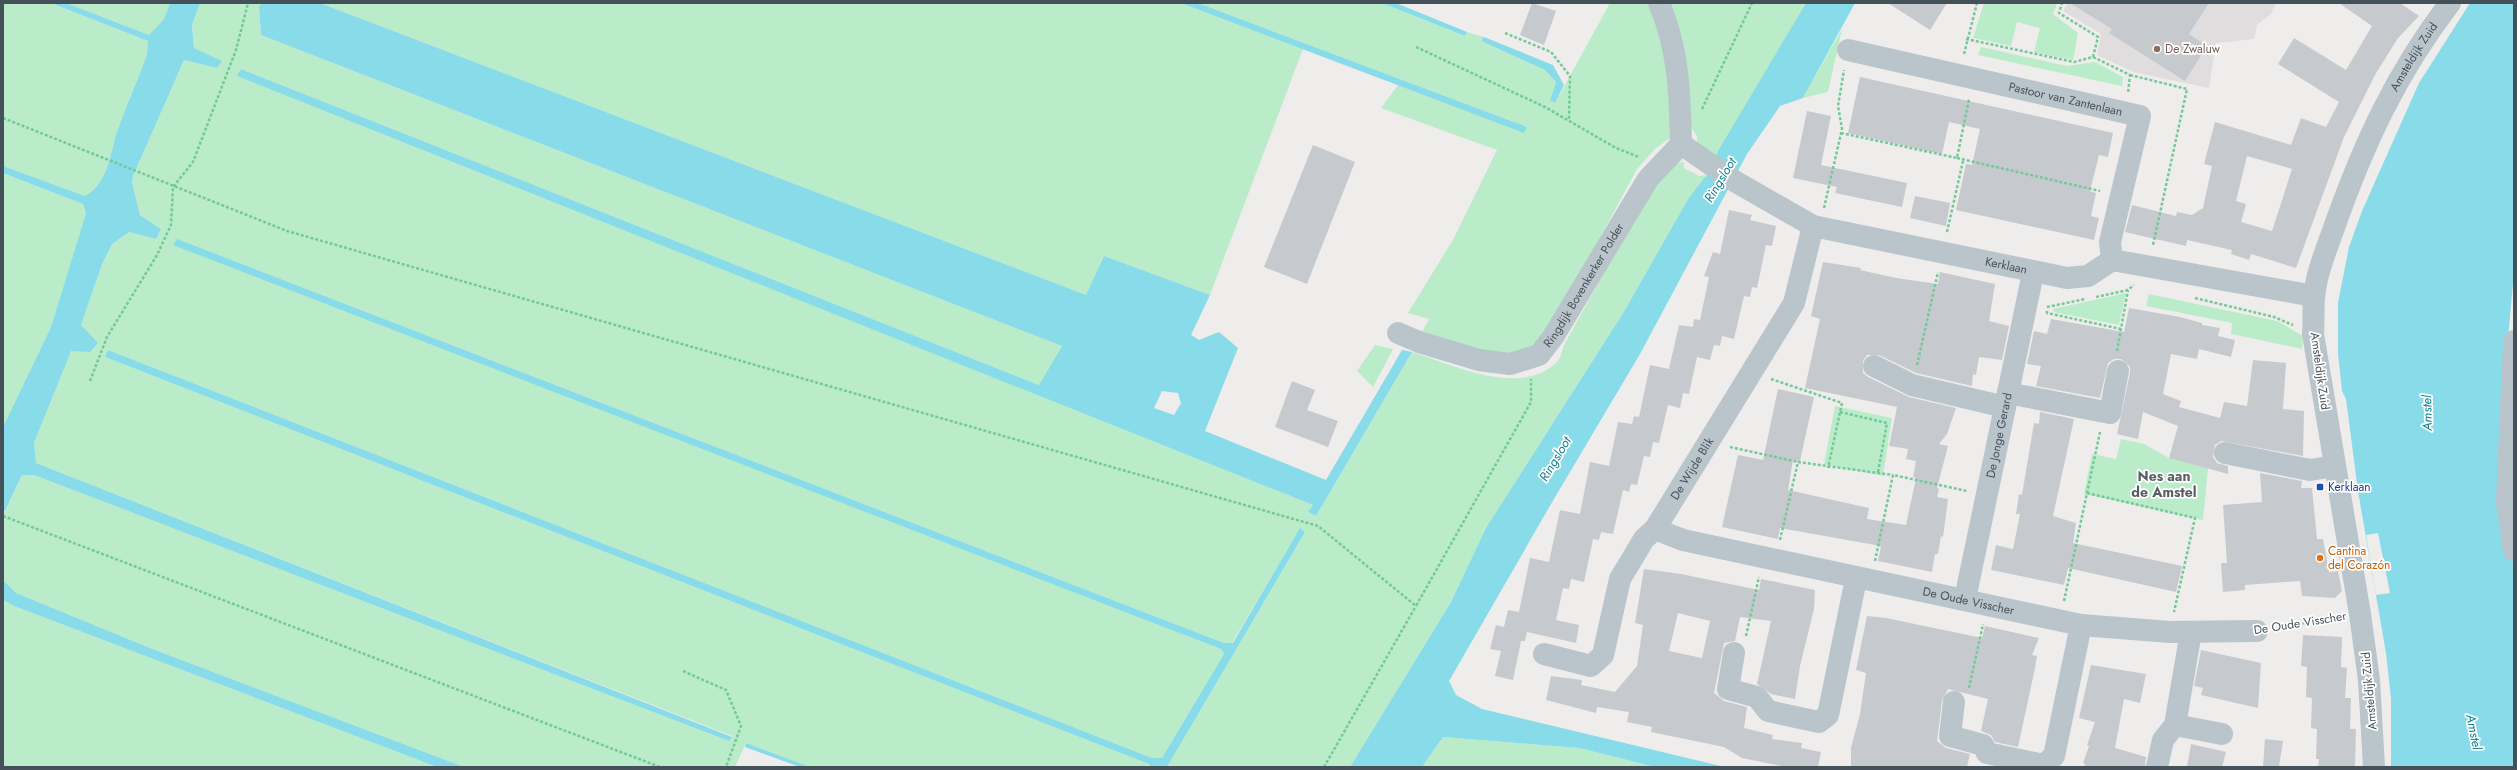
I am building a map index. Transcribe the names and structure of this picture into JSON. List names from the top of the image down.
{
  "streets": {
    "street": [
      "Amsteldijk Zuid",
      "Pastoor van Zantenlaan",
      "Kerklaan",
      "Ringdijk Bovenkerker Polder",
      "De Jonge Gerard",
      "De Wijde Blik",
      "De Oude Visscher"
    ]
  },
  "crossings": [
    ["Amsteldijk Zuid", "De Oude Visscher"],
    ["Pastoor van Zantenlaan", "Kerklaan"],
    ["Kerklaan", "Ringdijk Bovenkerker Polder"],
    ["Kerklaan", "De Jonge Gerard"],
    ["Kerklaan", "De Wijde Blik"],
    ["De Jonge Gerard", "De Oude Visscher"],
    ["De Wijde Blik", "De Oude Visscher"]
  ],
  "districts": ["Nes aan de Amstel"],
  "water": ["Ringsloot", "Amstel"],
  "places": {
    "other": ["De Zwaluw", "Cantina del Corazón"],
    "transit": ["Kerklaan"]
  }
}
